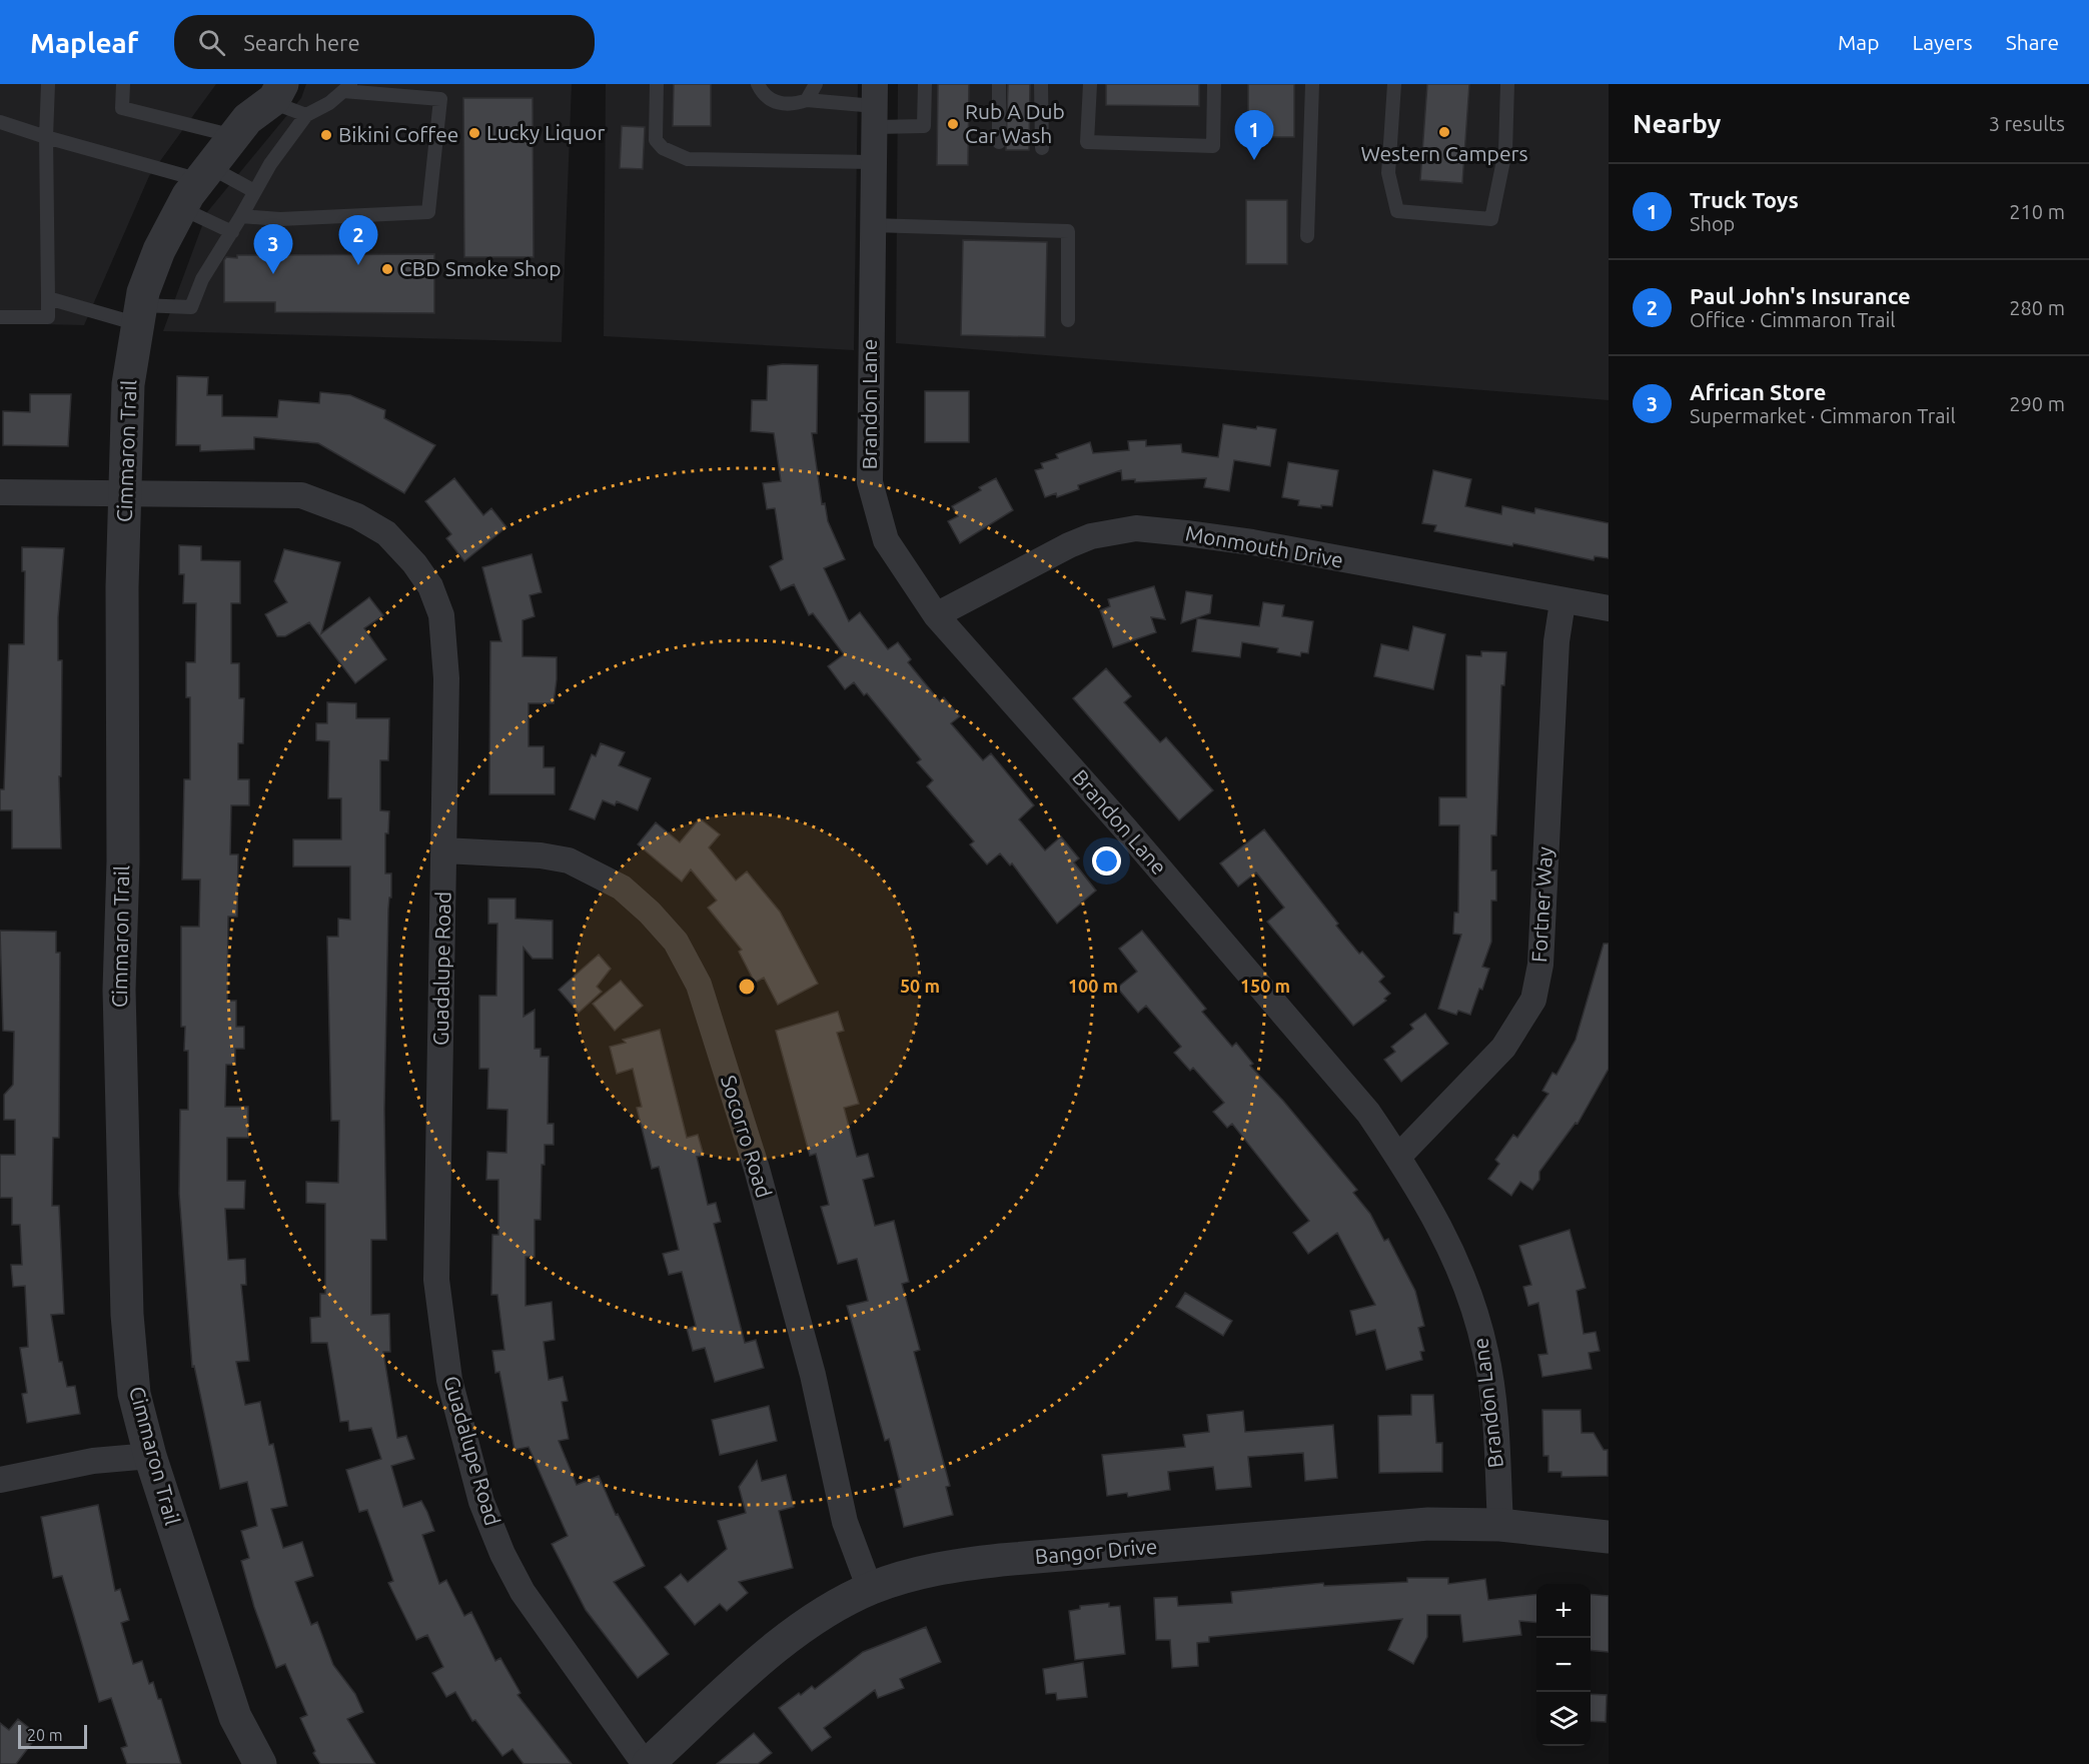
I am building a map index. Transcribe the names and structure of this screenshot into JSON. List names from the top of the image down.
{
  "streets": {
    "street": [
      "Brandon Lane",
      "Cimmaron Trail",
      "Monmouth Drive",
      "Fortner Way",
      "Guadalupe Road",
      "Socorro Road",
      "Bangor Drive"
    ]
  },
  "crossings": [
    ["Brandon Lane", "Monmouth Drive"],
    ["Brandon Lane", "Fortner Way"],
    ["Brandon Lane", "Bangor Drive"],
    ["Cimmaron Trail", "Guadalupe Road"],
    ["Monmouth Drive", "Fortner Way"],
    ["Guadalupe Road", "Socorro Road"],
    ["Guadalupe Road", "Bangor Drive"],
    ["Socorro Road", "Bangor Drive"]
  ],
  "places": [
    "Rub A Dub Car Wash",
    "Western Campers",
    "Lucky Liquor",
    "Bikini Coffee",
    "CBD Smoke Shop"
  ],
  "scale_bar": "20 m",
  "page": {
    "header": "Mapleaf",
    "search": "Search here",
    "nav": ["Map", "Layers", "Share"],
    "heading": ["Nearby", "3 results"],
    "pins": ["1", "2", "3"],
    "list": [
      {
        "mark": "1",
        "name": "Truck Toys",
        "note": "Shop",
        "value": "210 m"
      },
      {
        "mark": "2",
        "name": "Paul John's Insurance",
        "note": "Office · Cimmaron Trail",
        "value": "280 m"
      },
      {
        "mark": "3",
        "name": "African Store",
        "note": "Supermarket · Cimmaron Trail",
        "value": "290 m"
      }
    ],
    "map_buttons": ["+", "−"],
    "scale": "20 m"
  },
  "rings": ["50 m", "100 m", "150 m"]
}
